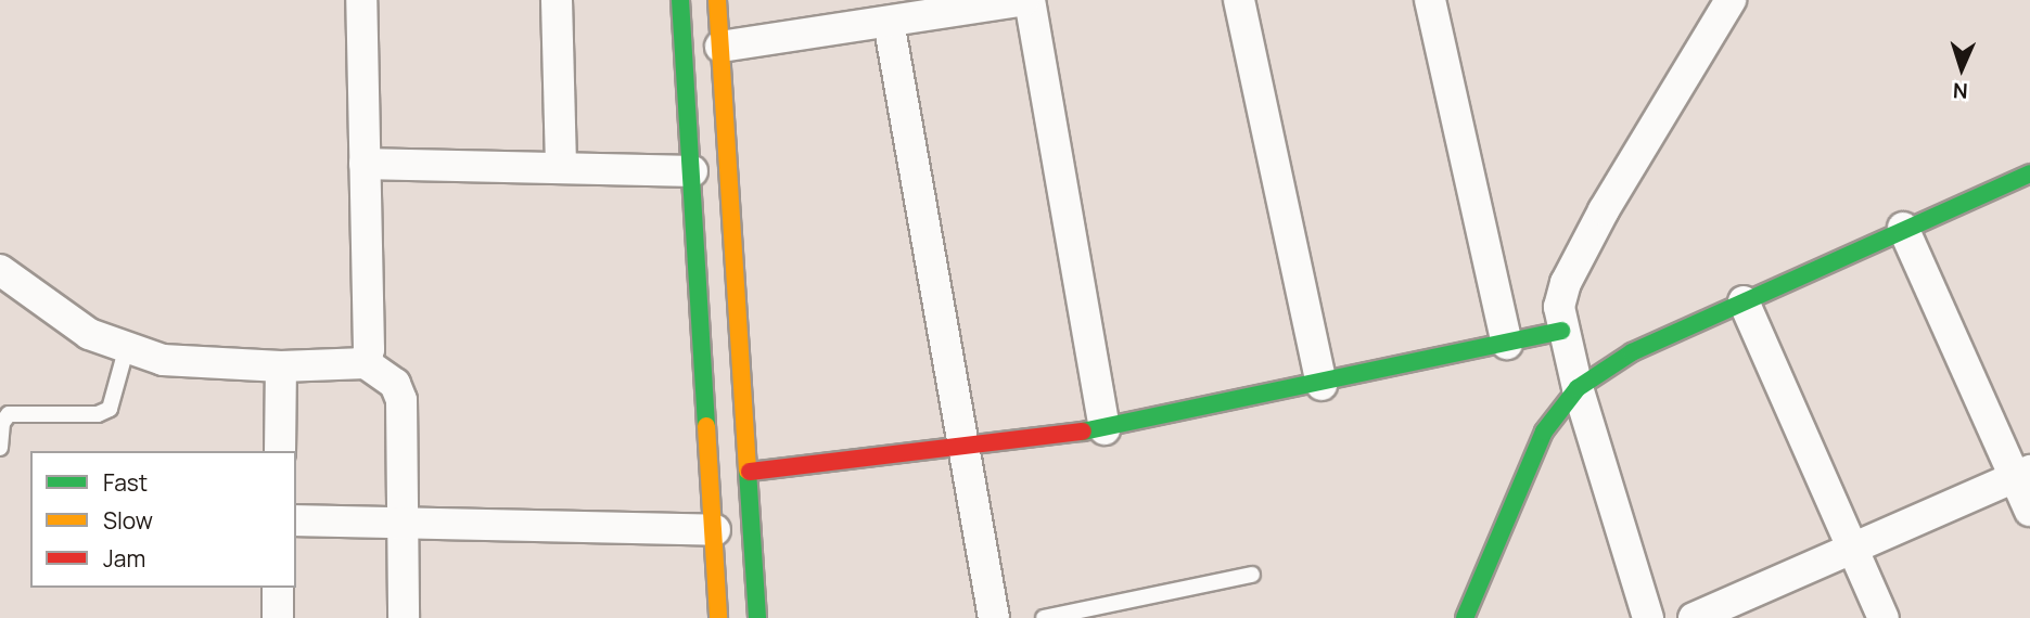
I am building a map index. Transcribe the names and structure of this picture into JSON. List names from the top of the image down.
{
  "legend": ["Fast", "Slow", "Jam"],
  "north": "bottom"
}
